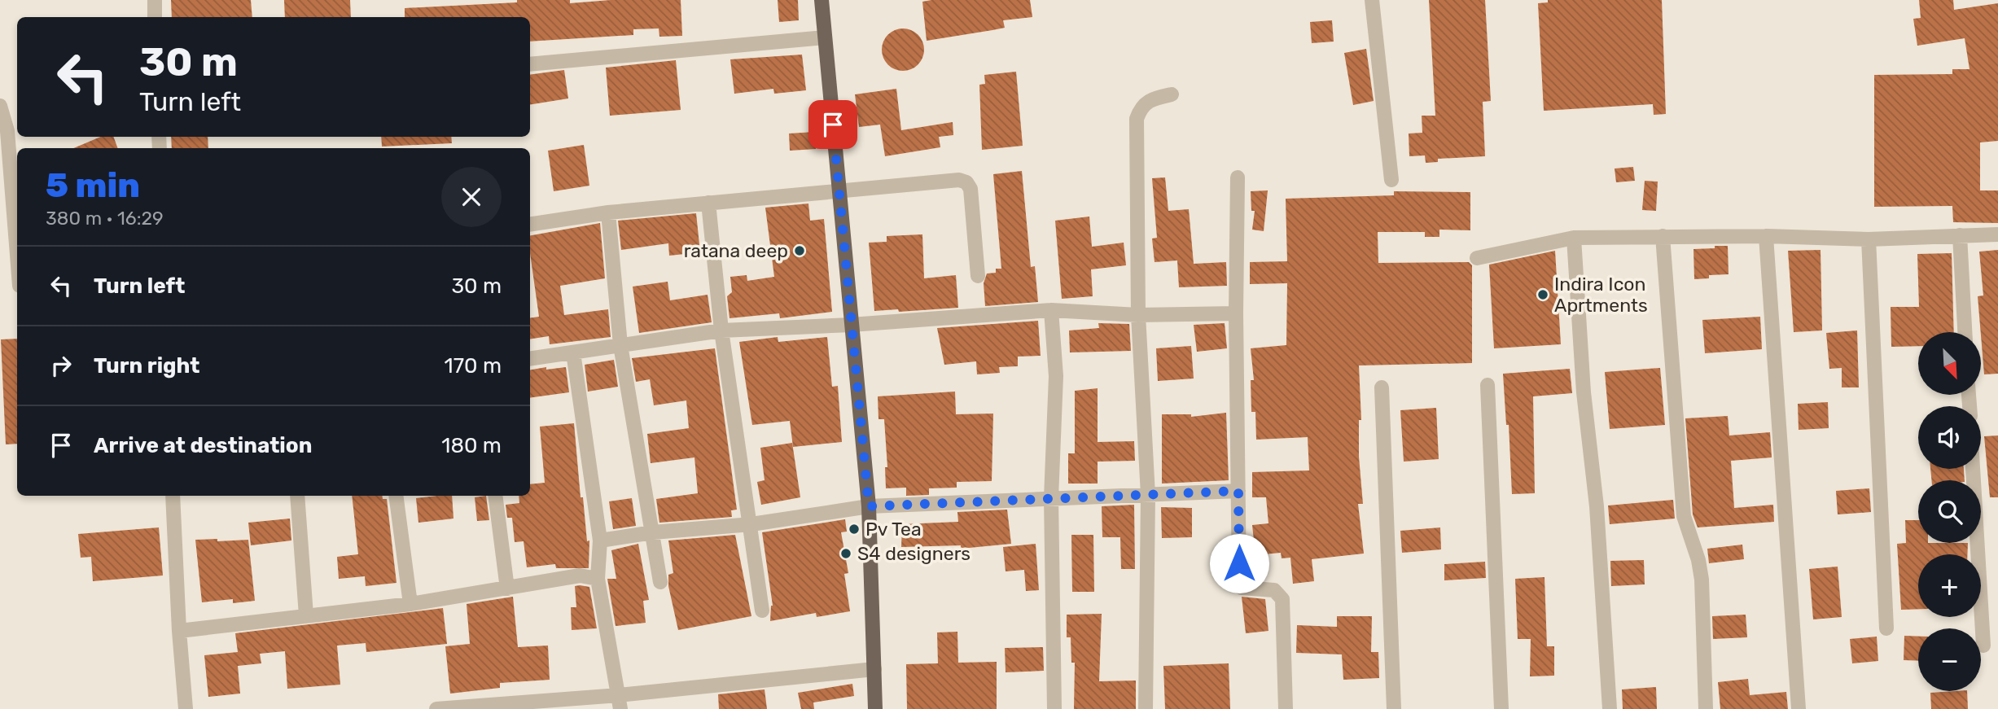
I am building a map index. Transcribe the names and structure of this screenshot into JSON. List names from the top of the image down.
{
  "places": [
    "ratana deep",
    "Indira Icon Aprtments",
    "Pv Tea",
    "S4 designers"
  ],
  "north": "bottom right",
  "page": {
    "turn": ["30 m", "Turn left"],
    "heading": ["5 min", "380 m · 16:29"],
    "list": [
      {
        "name": "Turn left",
        "value": "30 m"
      },
      {
        "name": "Turn right",
        "value": "170 m"
      },
      {
        "name": "Arrive at destination",
        "value": "180 m"
      }
    ],
    "map_buttons": ["+", "−"]
  }
}
